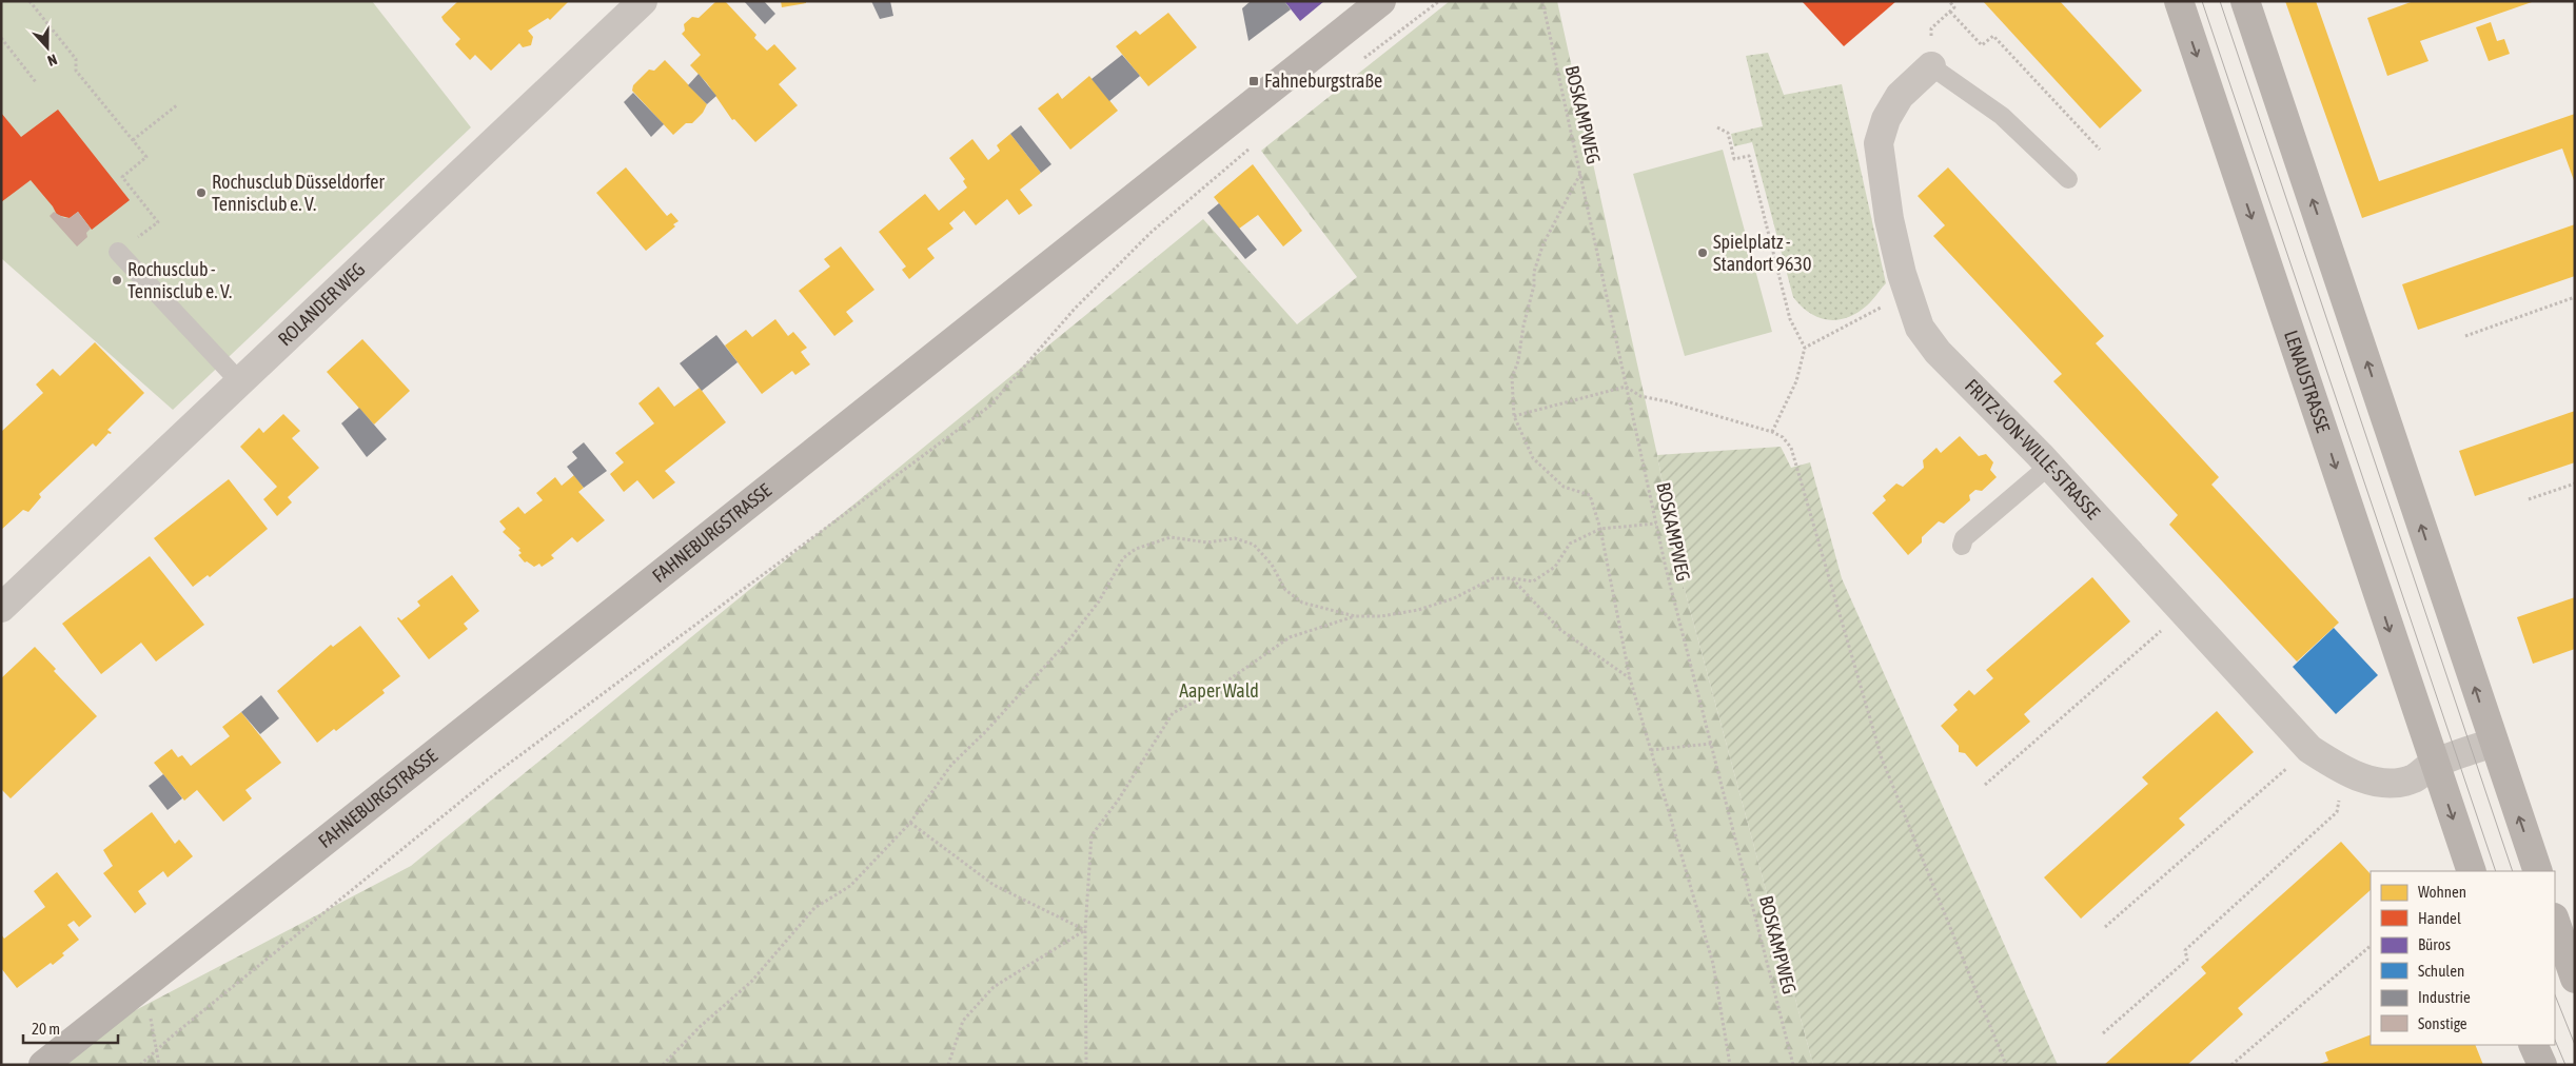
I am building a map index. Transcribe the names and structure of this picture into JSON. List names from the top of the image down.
{
  "streets": {
    "main road": ["LENAUSTRASSE", "FAHNEBURGSTRASSE"],
    "street": ["ROLANDER WEG", "FRITZ-VON-WILLE-STRASSE"],
    "path": ["BOSKAMPWEG"]
  },
  "crossings": [
    ["LENAUSTRASSE", "FRITZ-VON-WILLE-STRASSE"]
  ],
  "parks": ["Aaper Wald"],
  "places": {
    "transit": ["Fahneburgstraße"],
    "other": ["Rochusclub Düsseldorfer Tennisclub e. V.", "Spielplatz - Standort 9630", "Rochusclub - Tennisclub e. V."]
  },
  "legend": [
    "Wohnen",
    "Handel",
    "Büros",
    "Schulen",
    "Industrie",
    "Sonstige"
  ],
  "scale_bar": "20 m",
  "north": "bottom"
}
